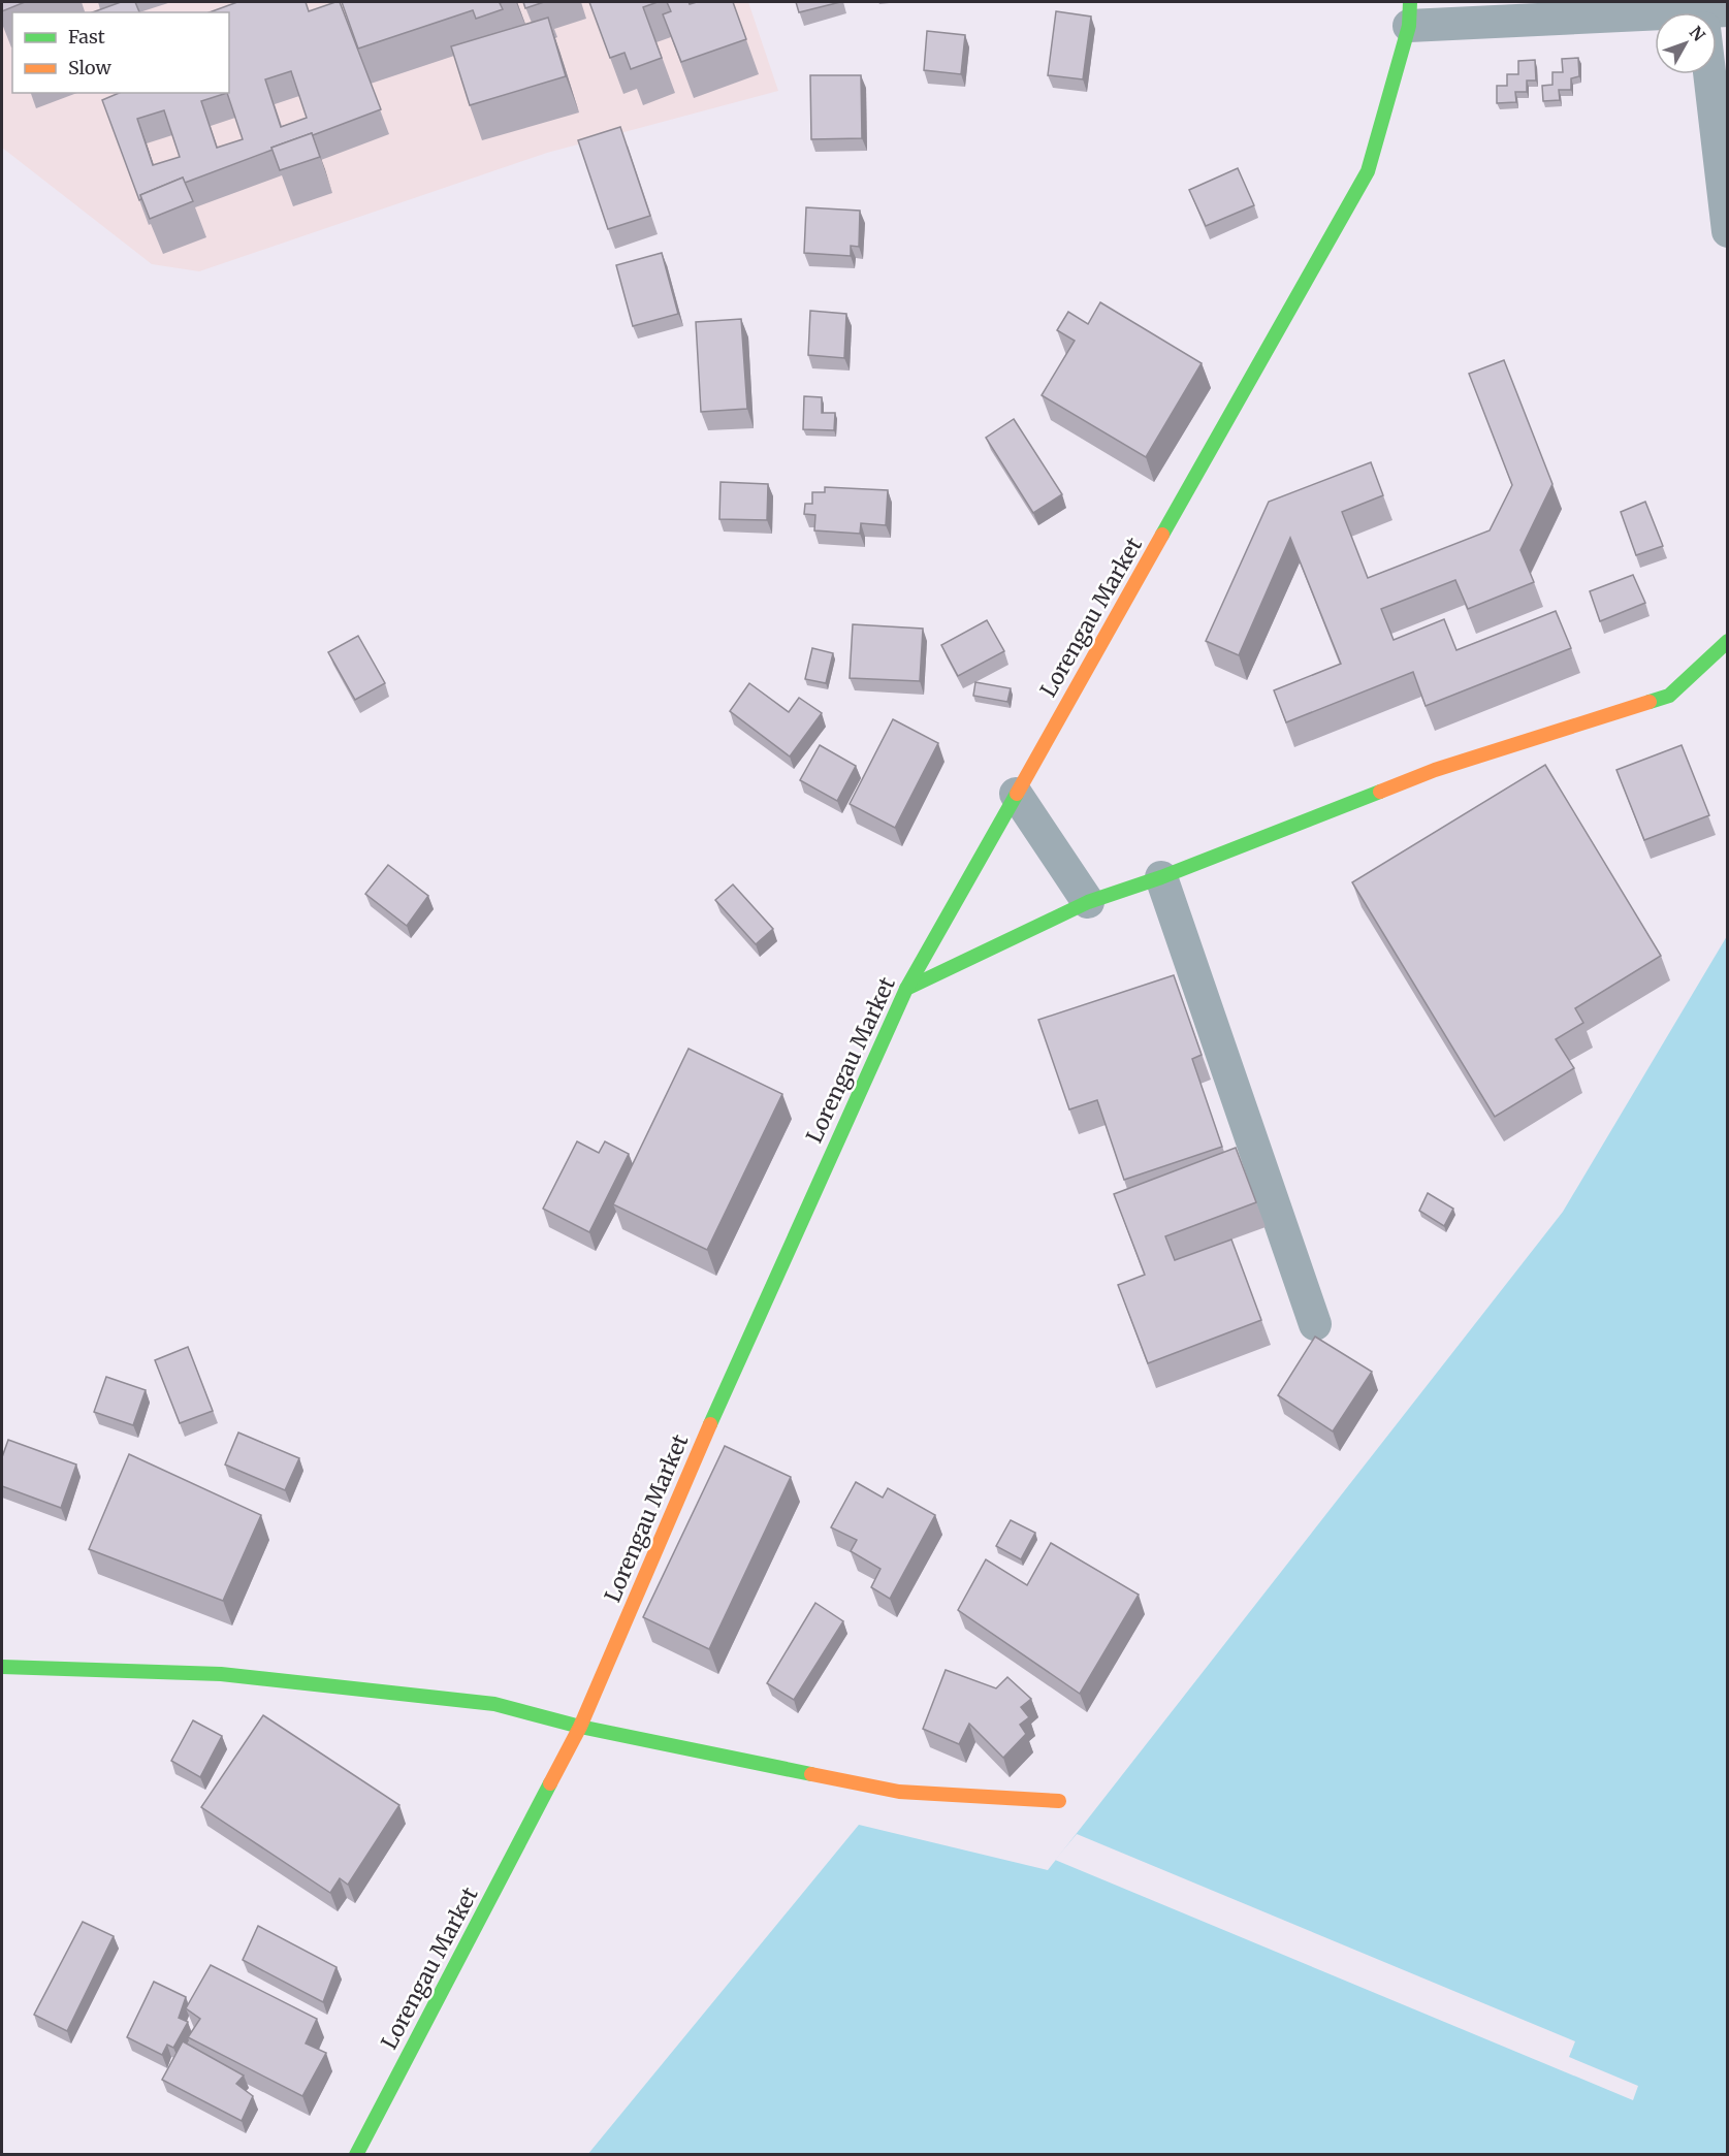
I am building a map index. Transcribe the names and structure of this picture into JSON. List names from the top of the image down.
{
  "streets": {
    "main road": ["Lorengau Market"]
  },
  "legend": ["Fast", "Slow"],
  "north": "top right"
}
